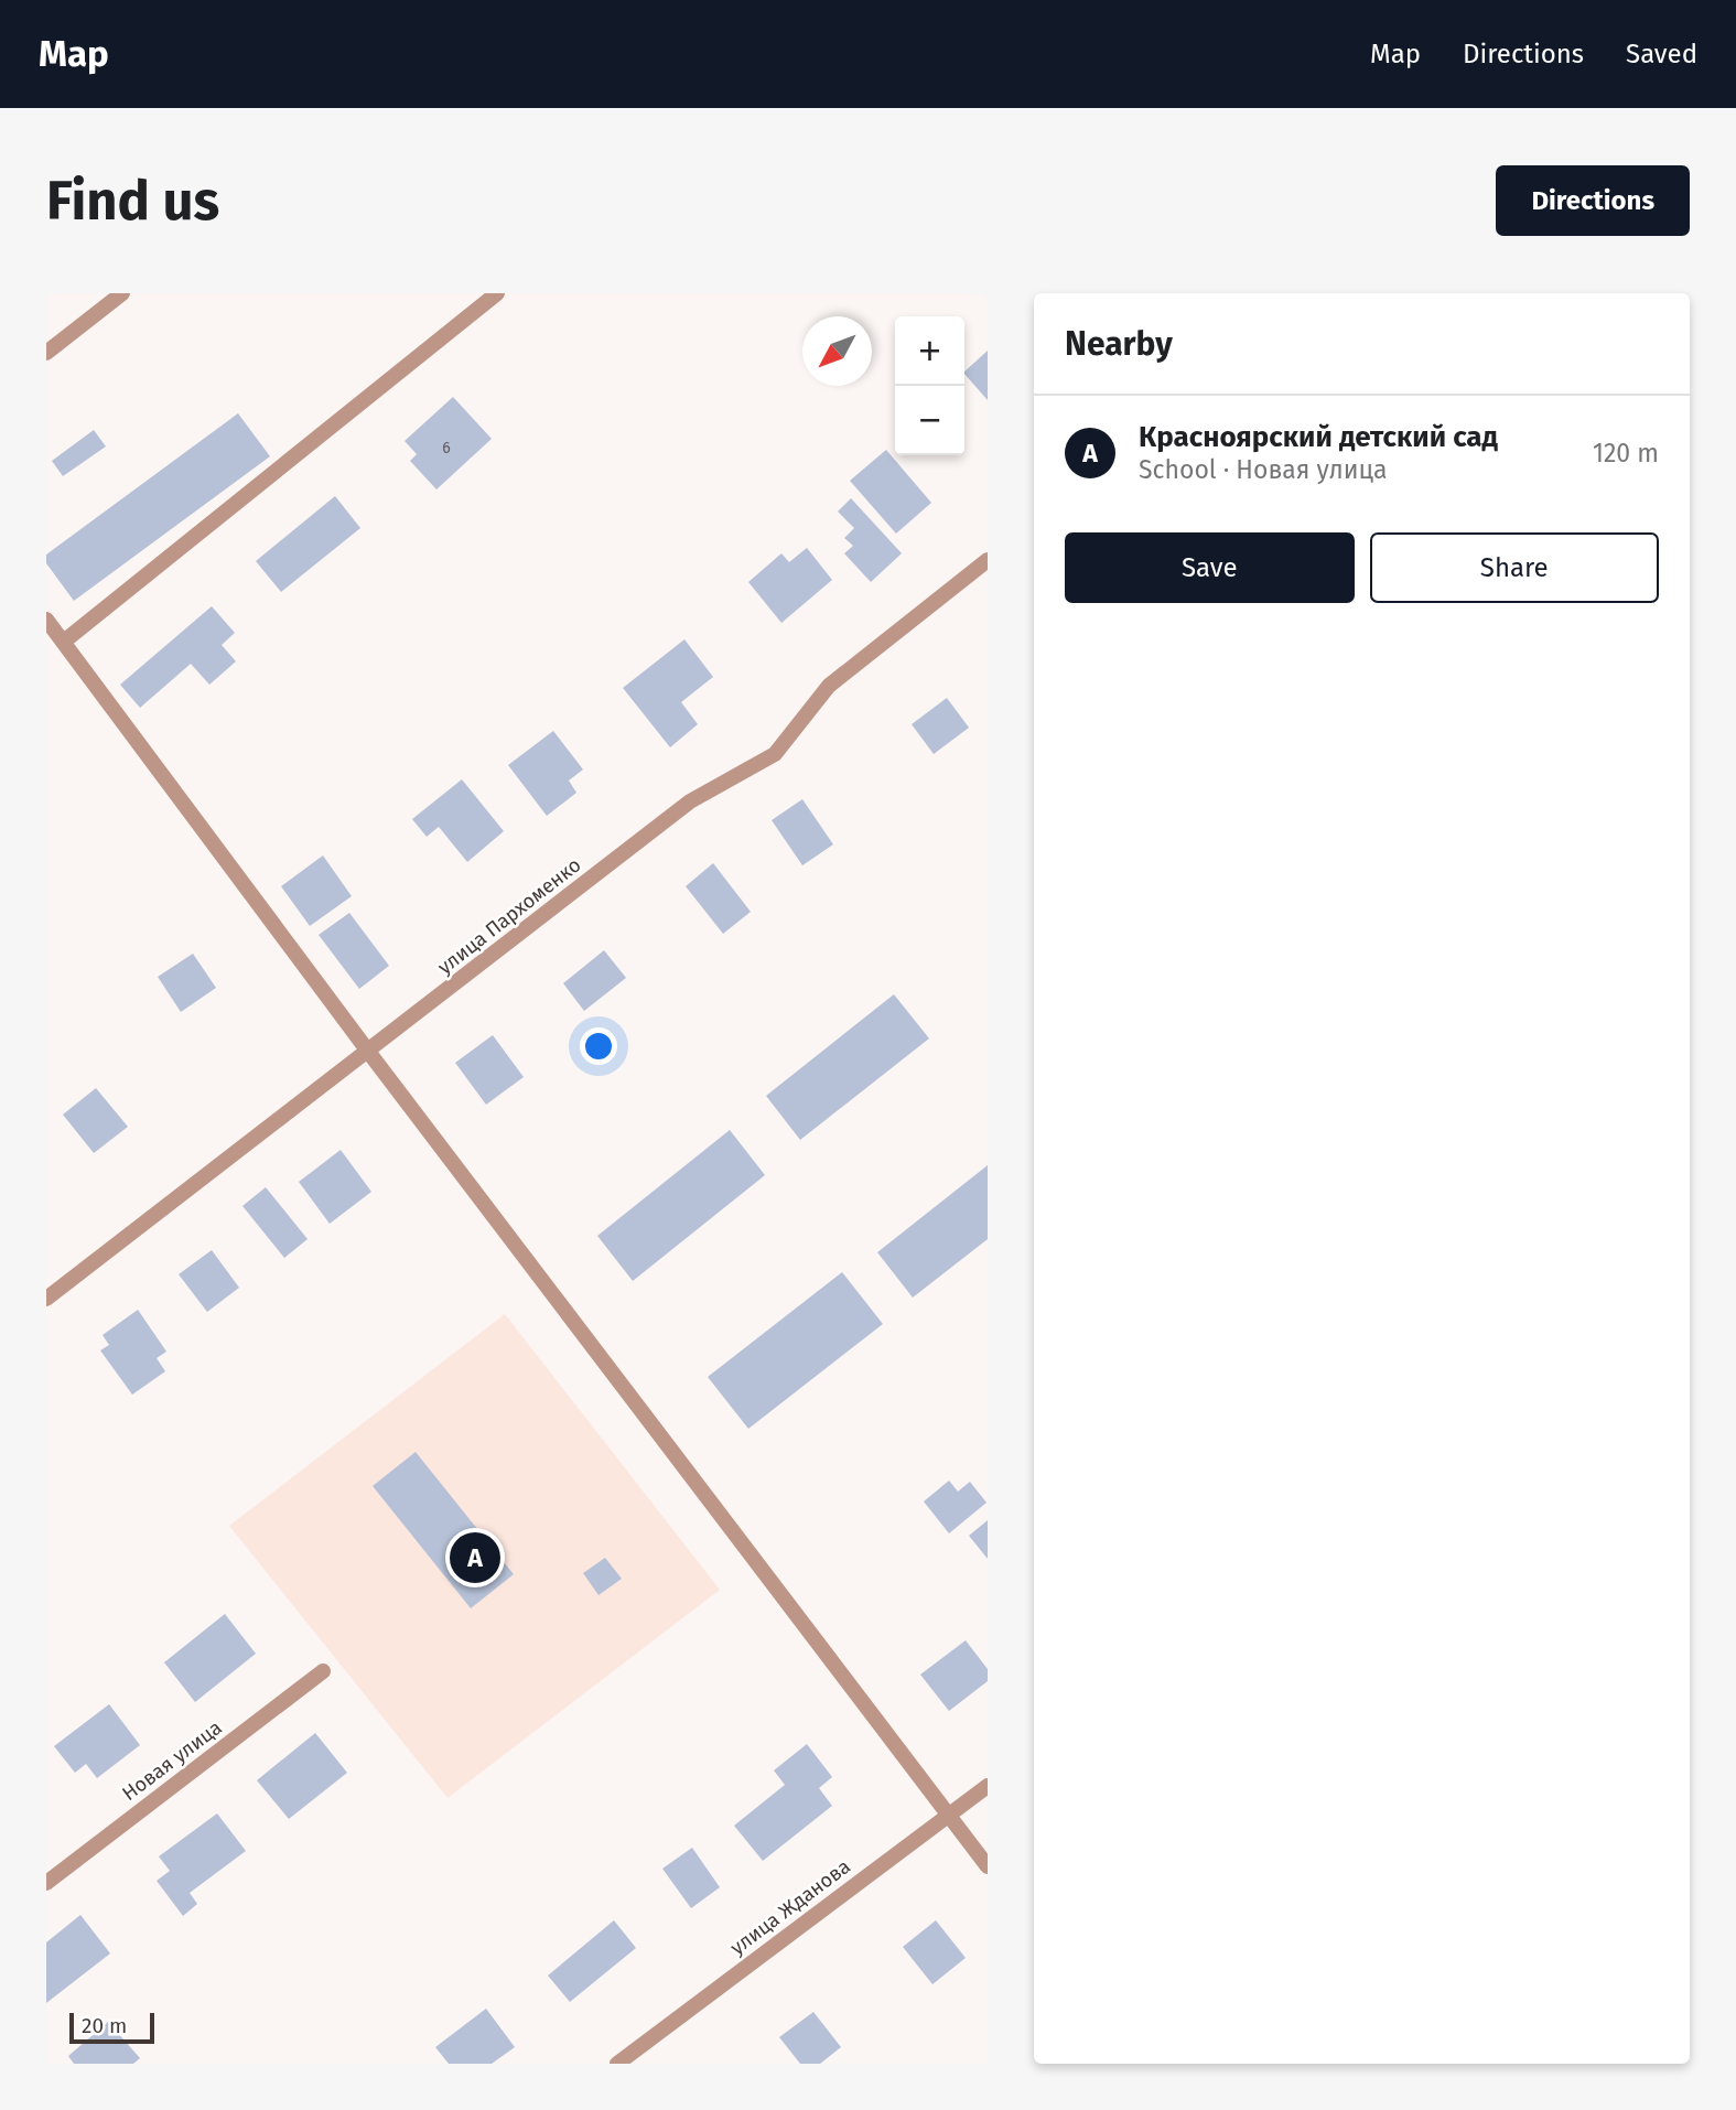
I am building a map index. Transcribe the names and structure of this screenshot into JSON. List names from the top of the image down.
{
  "streets": {
    "street": ["улица Пархоменко", "Новая улица", "улица Жданова"]
  },
  "house_numbers": ["6"],
  "scale_bar": "20 m",
  "north": "bottom left",
  "page": {
    "header": "Map",
    "nav": ["Map", "Directions", "Saved"],
    "buttons": [
      "Directions",
      ["Save", "Share"]
    ],
    "title": "Find us",
    "heading": "Nearby",
    "map_buttons": ["+", "−"],
    "list": [
      {
        "mark": "A",
        "name": "Красноярский детский сад",
        "note": "School · Новая улица",
        "value": "120 m"
      }
    ],
    "pins": "A",
    "scale": "20 m"
  }
}
